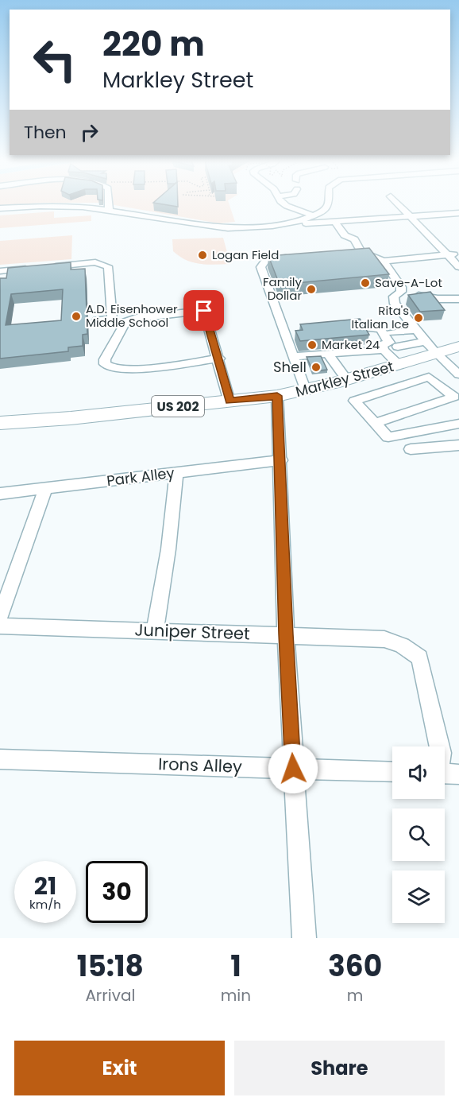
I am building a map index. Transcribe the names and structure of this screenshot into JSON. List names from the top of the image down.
{
  "streets": {
    "highway": ["Markley Street", "US 202"],
    "street": ["Park Alley", "Juniper Street", "Irons Alley"]
  },
  "places": [
    "Logan Field",
    "Save-A-Lot",
    "Family Dollar",
    "A.D. Eisenhower Middle School",
    "Rita's Italian Ice",
    "Market 24",
    "Shell"
  ],
  "page": {
    "turn": ["220 m", "Markley Street"],
    "then": "Then",
    "speed": "21 km/h",
    "limit": "30",
    "eta": [
      "15:18",
      "Arrival",
      "1",
      "min",
      "360",
      "m"
    ],
    "buttons": ["Exit", "Share"]
  }
}
